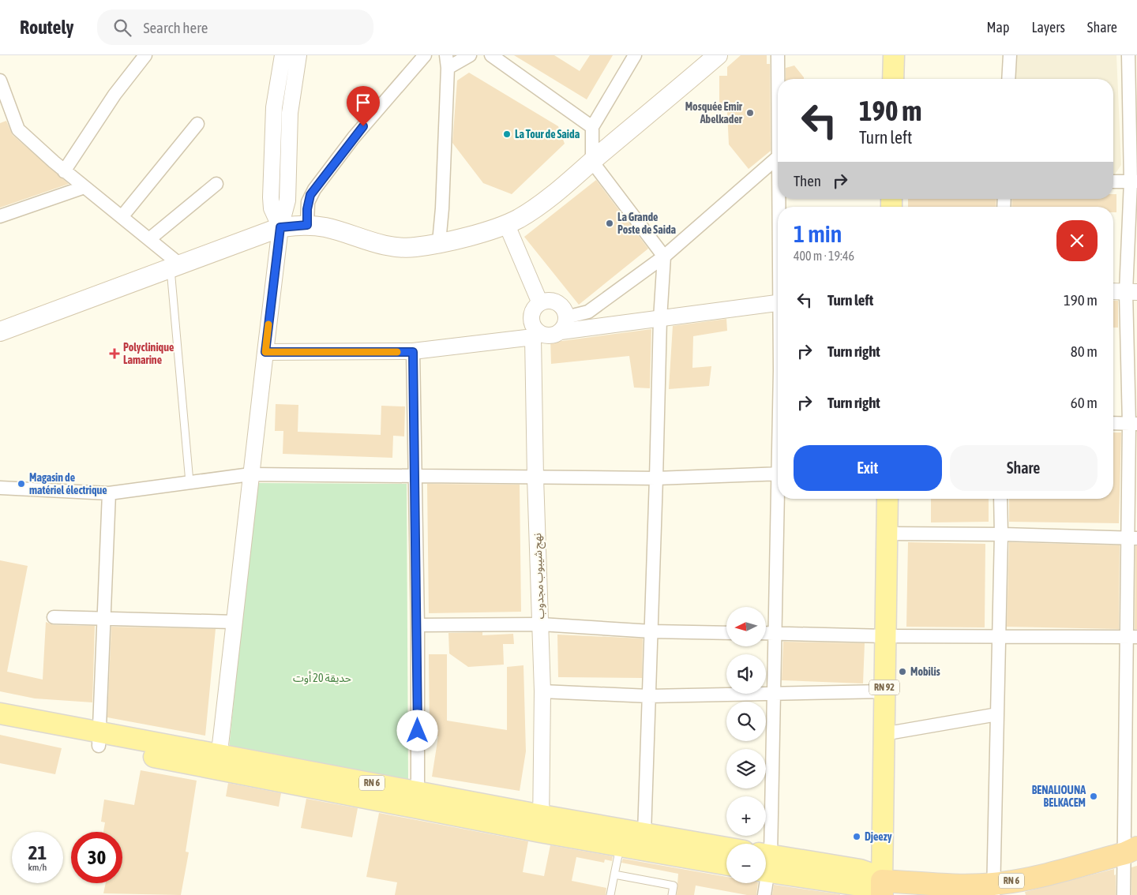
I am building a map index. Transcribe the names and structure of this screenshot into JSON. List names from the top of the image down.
{
  "streets": {
    "highway": ["RN 6"],
    "main road": ["RN 92"],
    "street": ["نهج شيبوب مجدوب"]
  },
  "crossings": [
    ["نهج شيبوب مجدوب", "RN 6"],
    ["RN 92", "RN 6"]
  ],
  "parks": ["حديقة 20 أوت"],
  "places": {
    "other": [
      "Mosquée Emir Abelkader",
      "La Tour de Saida",
      "La Grande Poste de Saida",
      "Magasin de matériel électrique",
      "Mobilis",
      "BENALIOUNA BELKACEM",
      "Djeezy"
    ],
    "health": ["Polyclinique Lamarine"]
  },
  "north": "left",
  "page": {
    "header": "Routely",
    "search": "Search here",
    "nav": ["Map", "Layers", "Share"],
    "turn": ["190 m", "Turn left"],
    "then": "Then",
    "heading": ["1 min", "400 m · 19:46"],
    "list": [
      {
        "name": "Turn left",
        "value": "190 m"
      },
      {
        "name": "Turn right",
        "value": "80 m"
      },
      {
        "name": "Turn right",
        "value": "60 m"
      }
    ],
    "buttons": ["Exit", "Share"],
    "map_buttons": ["+", "−"],
    "speed": "21 km/h",
    "limit": "30"
  }
}
